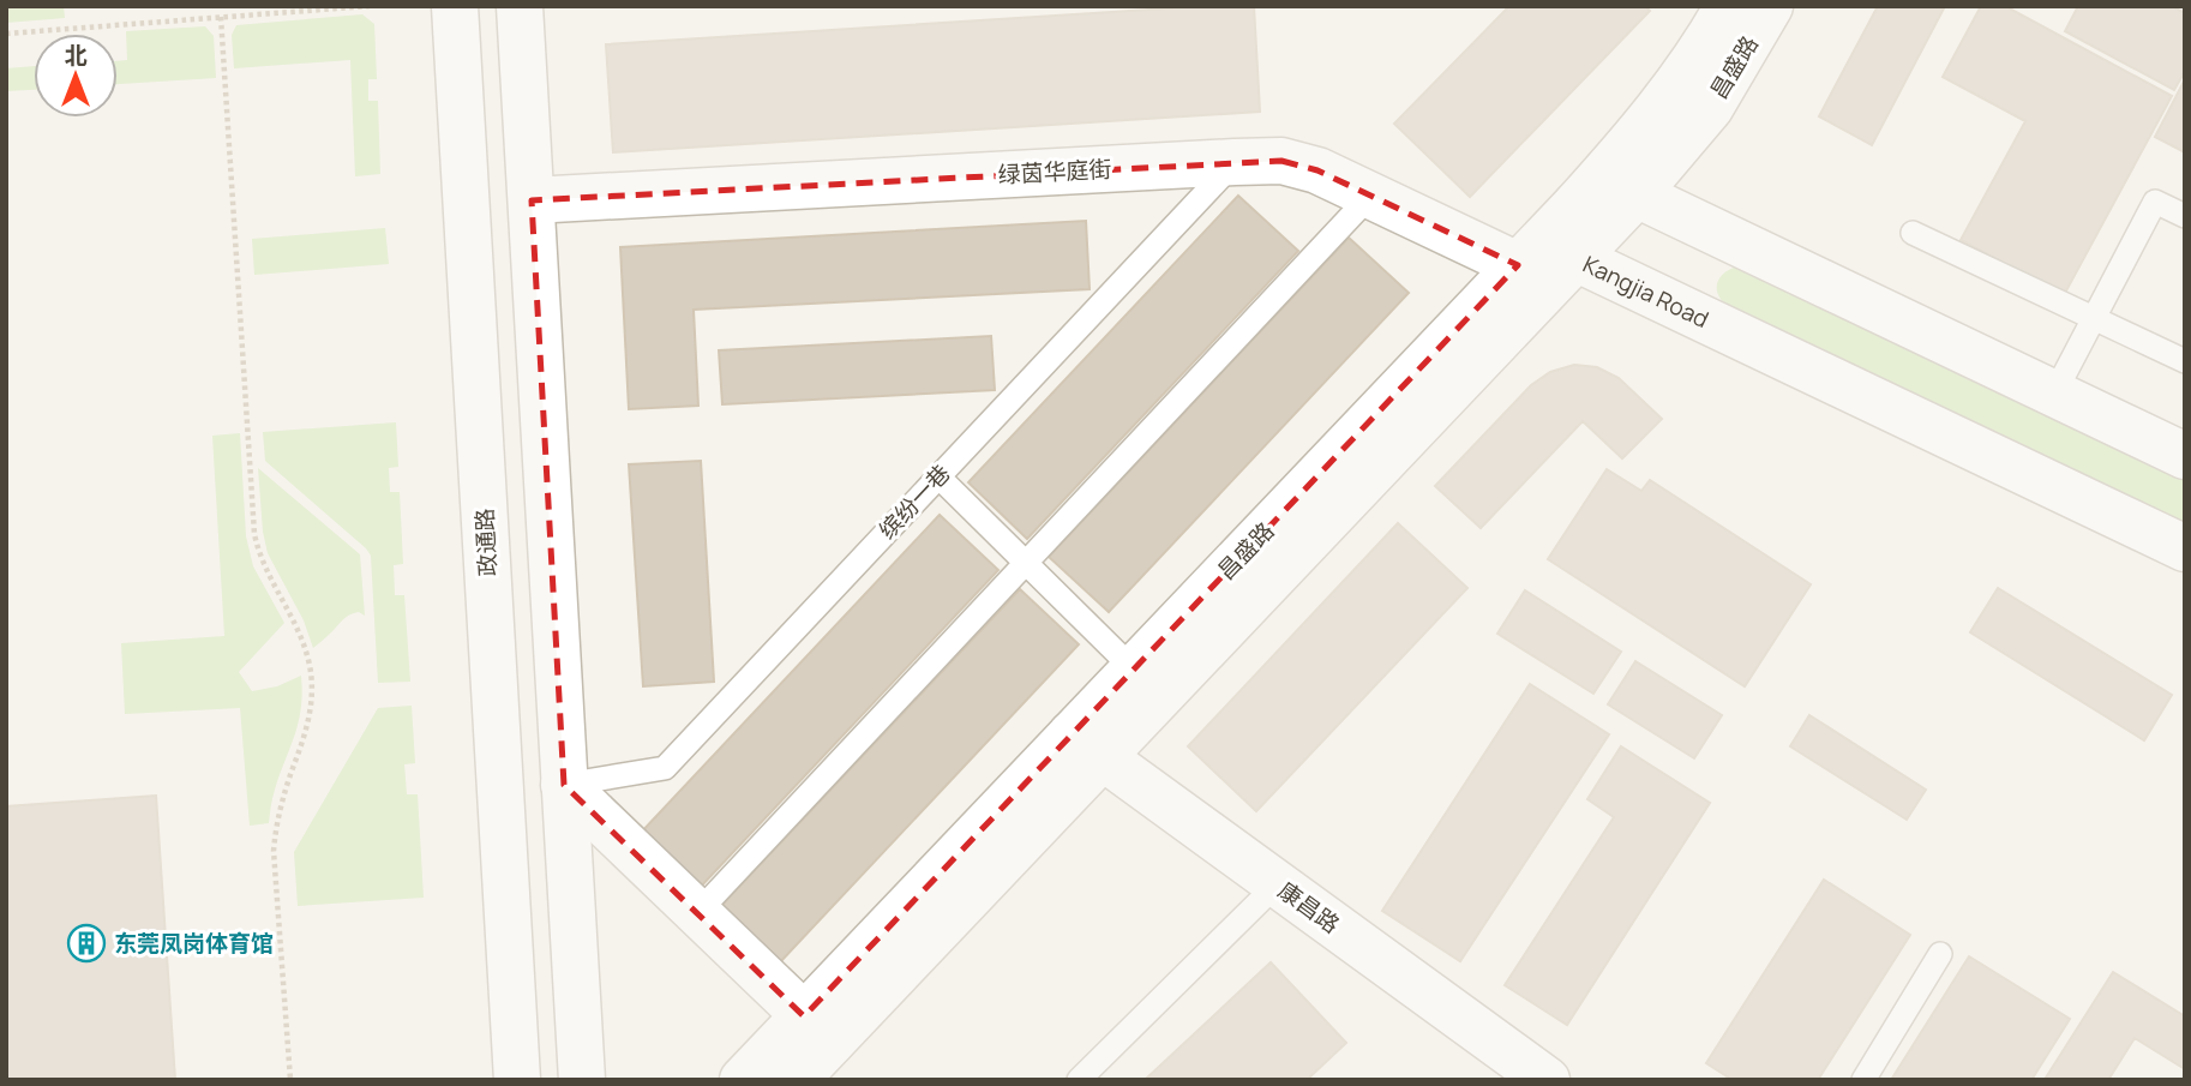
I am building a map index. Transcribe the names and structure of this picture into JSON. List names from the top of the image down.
{
  "streets": {
    "street": [
      "昌盛路",
      "绿茵华庭街",
      "Kangjia Road",
      "政通路",
      "康昌路"
    ],
    "lane": ["缤纷一巷"]
  },
  "crossings": [
    ["昌盛路", "绿茵华庭街"],
    ["昌盛路", "Kangjia Road"],
    ["昌盛路", "康昌路"],
    ["绿茵华庭街", "Kangjia Road"],
    ["绿茵华庭街", "缤纷一巷"]
  ],
  "places": {
    "building": ["东莞凤岗体育馆"]
  },
  "north": "top"
}
